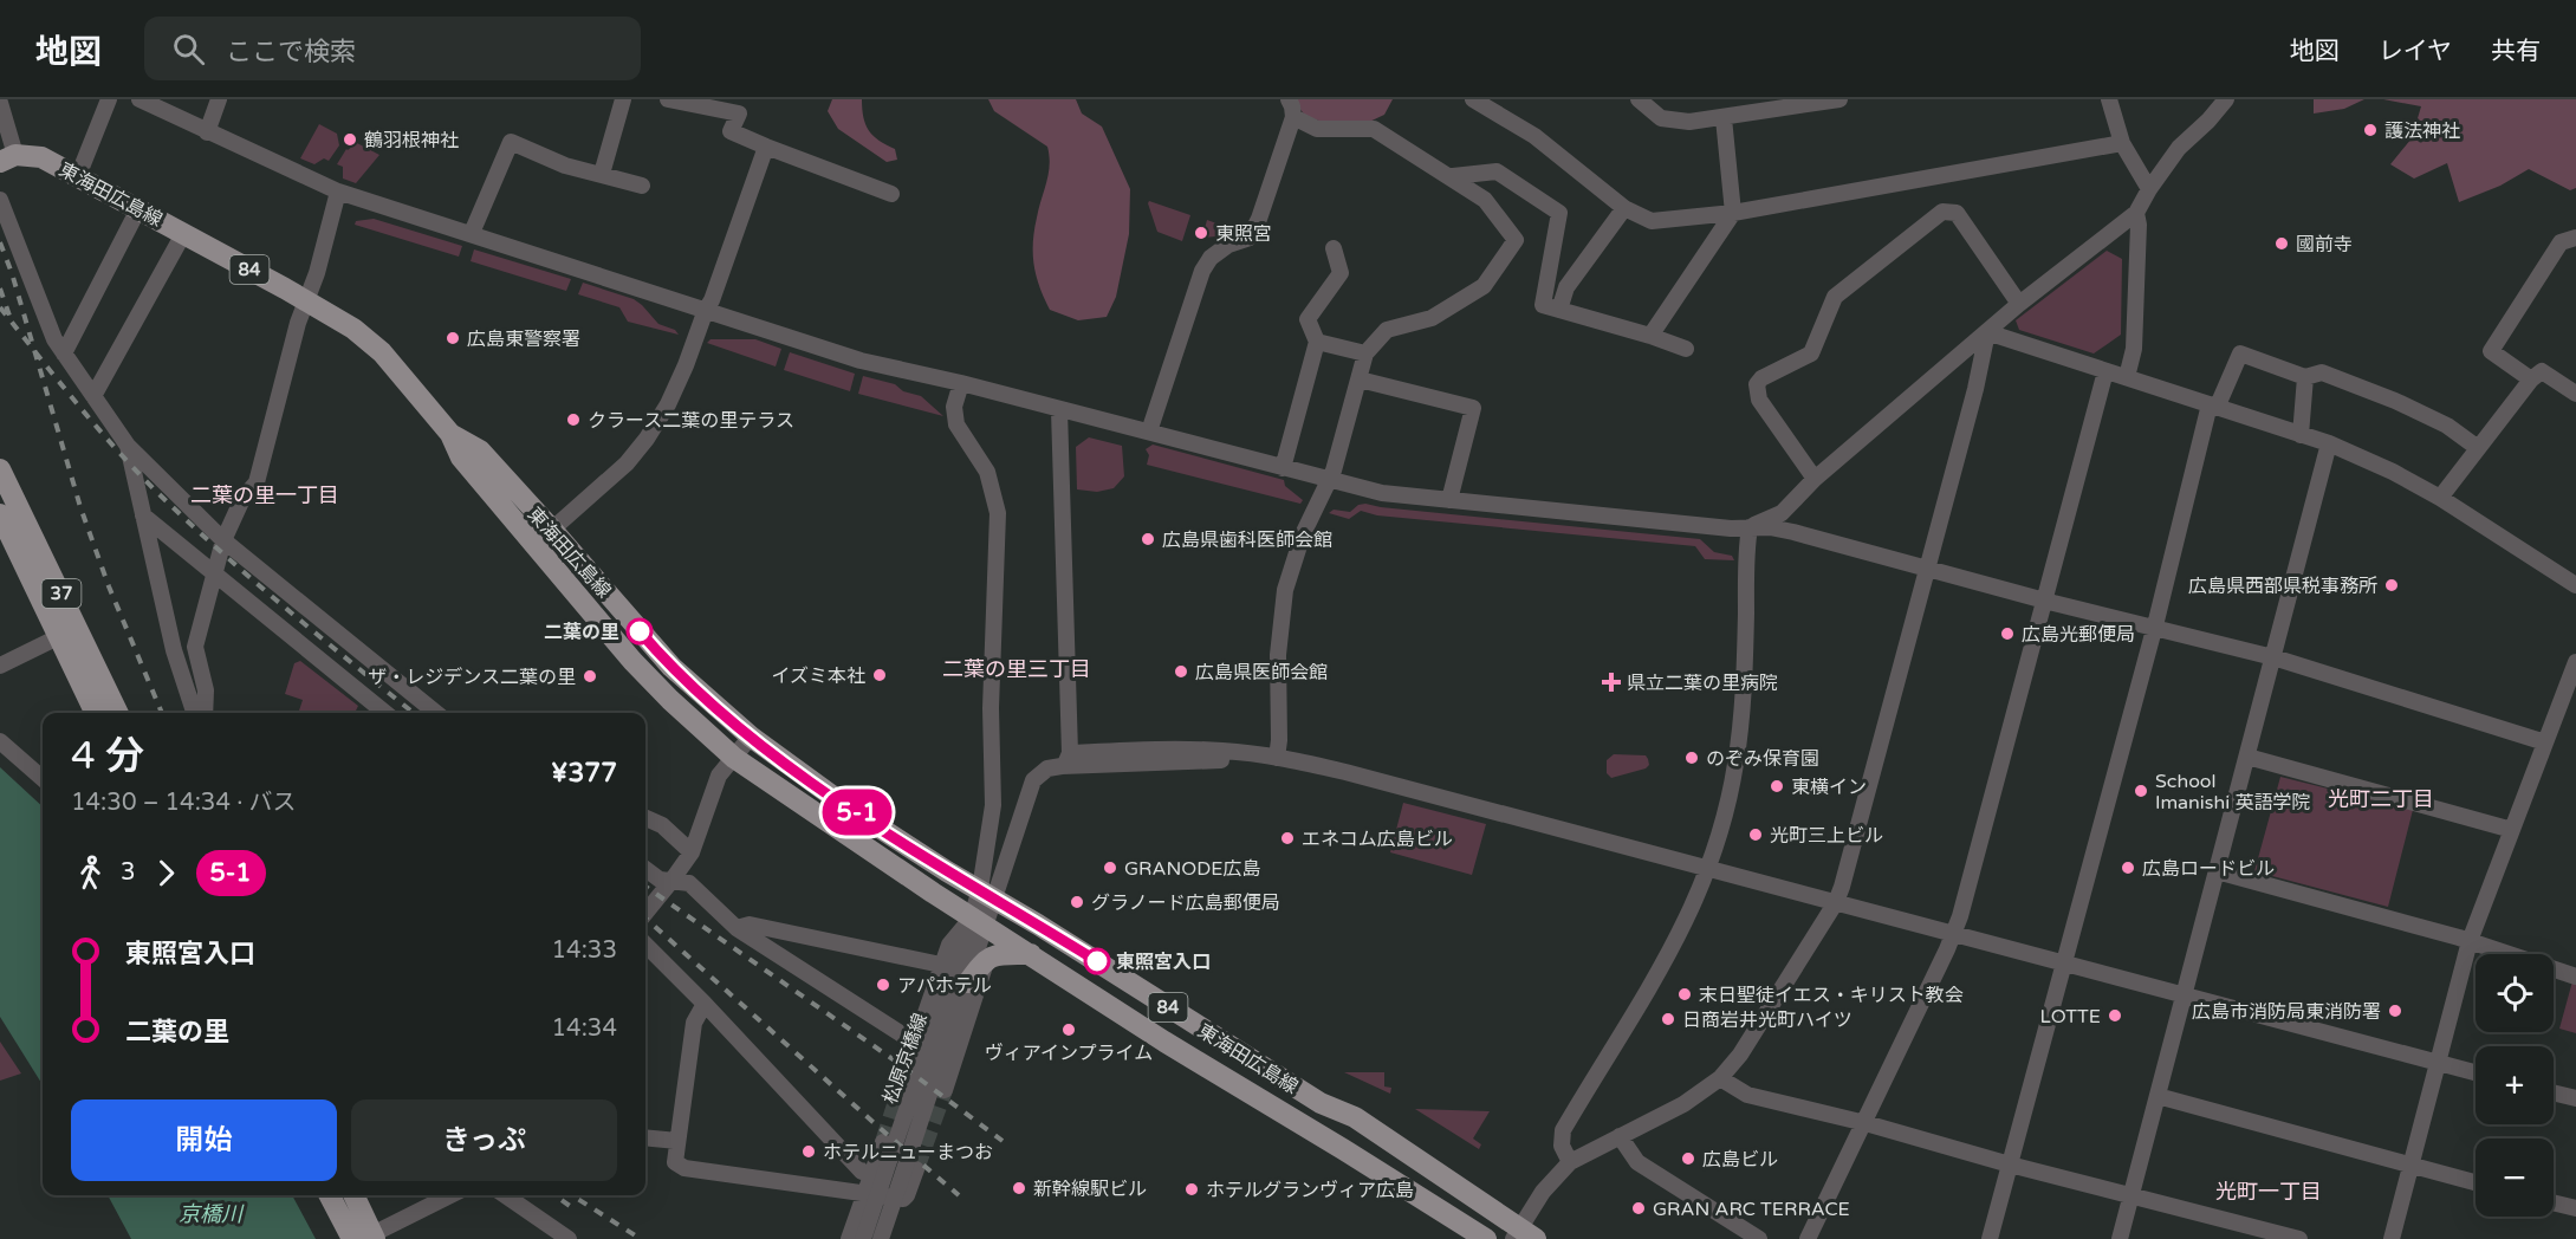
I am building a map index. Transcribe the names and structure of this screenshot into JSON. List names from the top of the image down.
{
  "streets": {
    "main road": ["東海田広島線", "84", "37"],
    "street": ["松原京橋線"]
  },
  "crossings": [
    ["東海田広島線", "松原京橋線"]
  ],
  "districts": [
    "二葉の里一丁目",
    "二葉の里三丁目",
    "光町二丁目",
    "光町一丁目"
  ],
  "water": ["京橋川"],
  "places": {
    "other": [
      "護法神社",
      "鶴羽根神社",
      "東照宮",
      "國前寺",
      "広島東警察署",
      "クラース二葉の里テラス",
      "広島県歯科医師会館",
      "広島県西部県税事務所",
      "二葉の里",
      "広島光郵便局",
      "広島県医師会館",
      "イズミ本社",
      "ザ・レジデンス二葉の里",
      "のぞみ保育園",
      "東横イン",
      "School Imanishi 英語学院",
      "光町三上ビル",
      "エネコム広島ビル",
      "GRANODE広島",
      "広島ロードビル",
      "グラノード広島郵便局",
      "東照宮入口",
      "アパホテル",
      "末日聖徒イエス・キリスト教会",
      "広島市消防局東消防署",
      "LOTTE",
      "日商岩井光町ハイツ",
      "ヴィアインプライム",
      "ホテルニューまつお",
      "広島ビル",
      "新幹線駅ビル",
      "ホテルグランヴィア広島",
      "GRAN ARC TERRACE"
    ],
    "health": ["県立二葉の里病院"]
  },
  "lines": ["bus line 5-1"],
  "page": {
    "header": "地図",
    "search": "ここで検索",
    "nav": ["地図", "レイヤ", "共有"],
    "on_map": "5-1",
    "heading": ["4 分", "14:30 – 14:34 · バス", "¥377"],
    "legs": ["3", "5-1"],
    "list": [
      {
        "name": "東照宮入口",
        "value": "14:33"
      },
      {
        "name": "二葉の里",
        "value": "14:34"
      }
    ],
    "map_buttons": ["+", "−"],
    "buttons": ["開始", "きっぷ"]
  }
}
